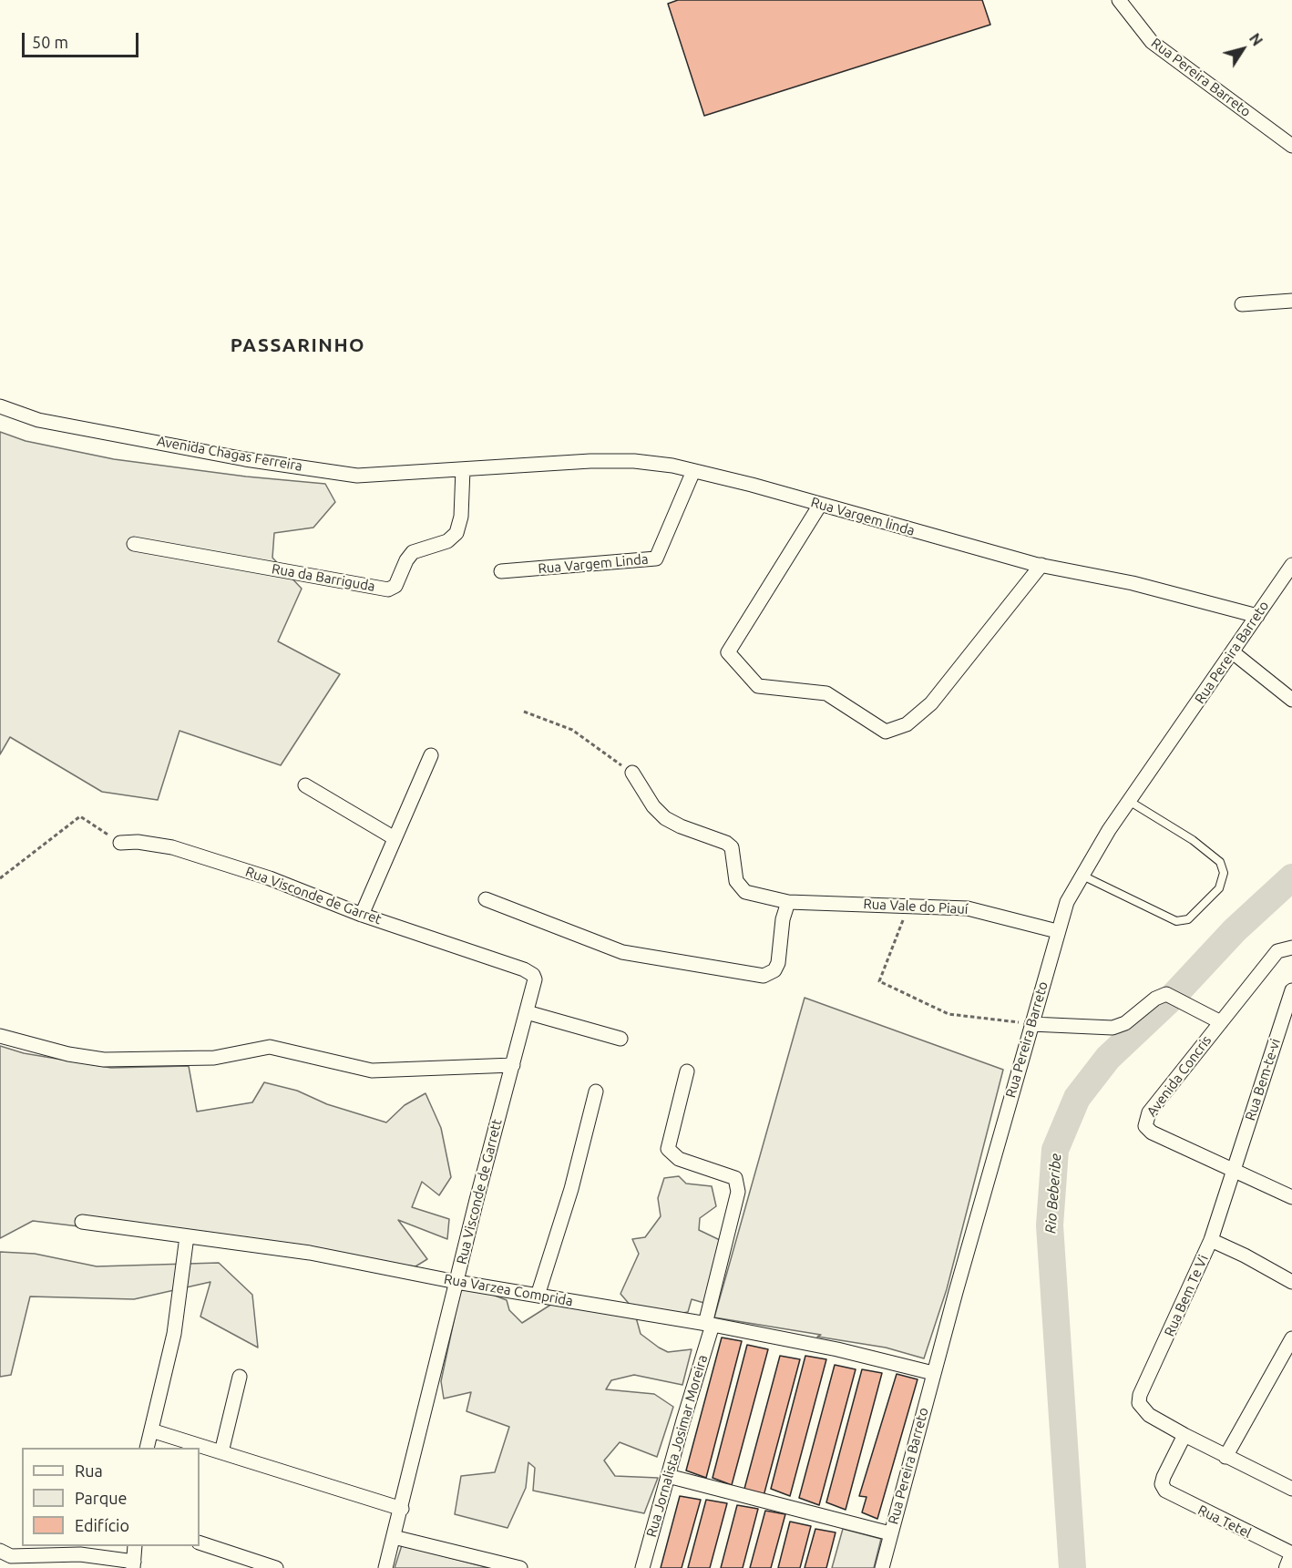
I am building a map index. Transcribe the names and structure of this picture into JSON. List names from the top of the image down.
{
  "streets": {
    "street": [
      "Rua Pereira Barreto",
      "Avenida Chagas Ferreira",
      "Rua Vargem linda",
      "Rua Vargem Linda",
      "Rua da Barriguda",
      "Rua Visconde de Garret",
      "Rua Vale do Piauí",
      "Avenida Concris",
      "Rua Bem-te-vi",
      "Rua Visconde de Garrett",
      "Rua Varzea Comprida",
      "Rua Bem Te Vi",
      "Rua Jornalista Josimar Moreira",
      "Rua Tetel"
    ]
  },
  "crossings": [
    ["Rua Pereira Barreto", "Rua Vargem linda"],
    ["Rua Pereira Barreto", "Rua Vale do Piauí"],
    ["Rua Pereira Barreto", "Rua Varzea Comprida"],
    ["Avenida Chagas Ferreira", "Rua Vargem linda"],
    ["Avenida Chagas Ferreira", "Rua da Barriguda"],
    ["Rua Vargem linda", "Rua Vargem Linda"],
    ["Rua Vargem linda", "Rua da Barriguda"],
    ["Rua Visconde de Garret", "Rua Visconde de Garrett"],
    ["Avenida Concris", "Rua Bem-te-vi"],
    ["Avenida Concris", "Rua Bem Te Vi"],
    ["Rua Bem-te-vi", "Rua Bem Te Vi"],
    ["Rua Visconde de Garrett", "Rua Varzea Comprida"],
    ["Rua Varzea Comprida", "Rua Jornalista Josimar Moreira"],
    ["Rua Bem Te Vi", "Rua Tetel"]
  ],
  "districts": ["PASSARINHO"],
  "water": ["Rio Beberibe"],
  "legend": ["Rua", "Parque", "Edifício"],
  "scale_bar": "50 m",
  "north": "top right"
}
